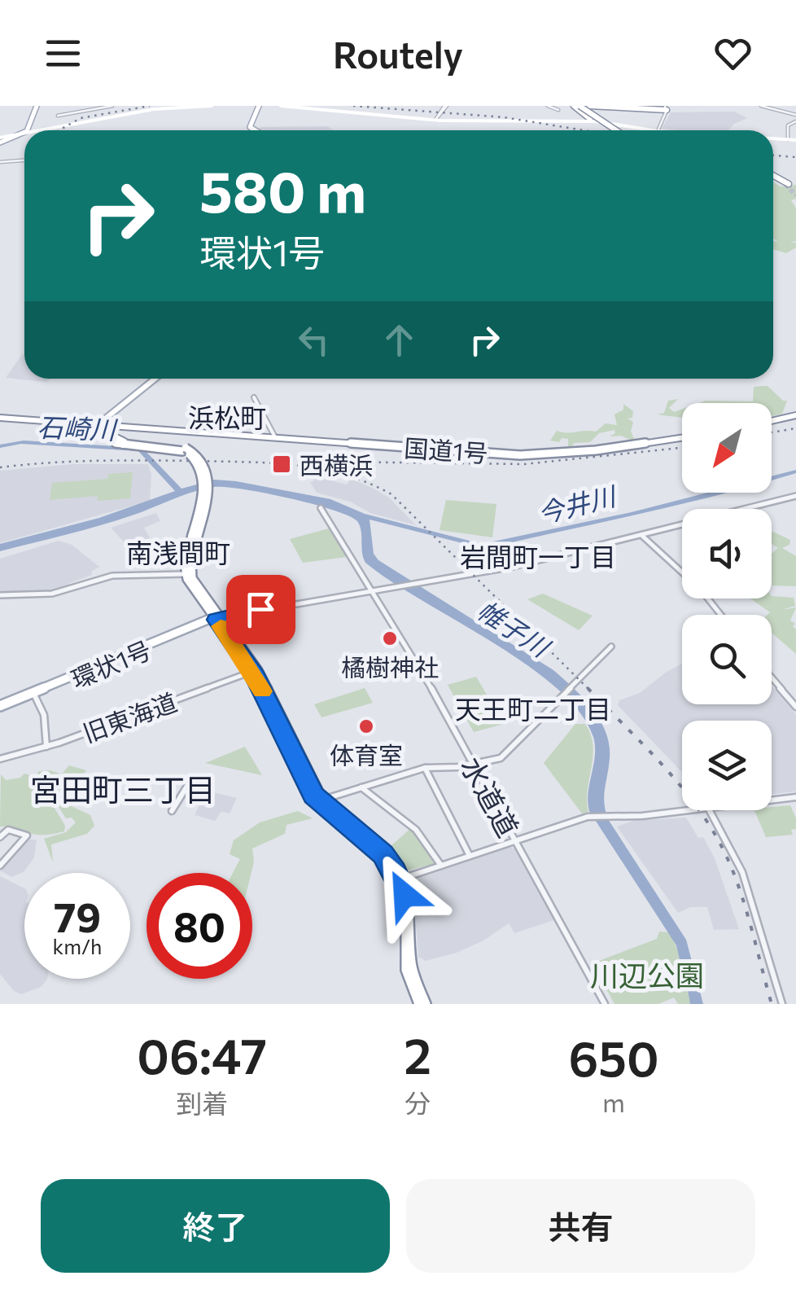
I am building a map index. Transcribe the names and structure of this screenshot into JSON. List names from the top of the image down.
{
  "streets": {
    "main road": ["国道1号", "環状1号"],
    "street": ["旧東海道", "水道道"]
  },
  "crossings": [
    ["環状1号", "水道道"]
  ],
  "districts": [
    "浜松町",
    "南浅間町",
    "岩間町一丁目",
    "天王町二丁目",
    "宮田町三丁目"
  ],
  "water": ["石崎川", "今井川", "帷子川"],
  "parks": ["川辺公園"],
  "places": {
    "transit": ["西横浜"],
    "other": ["橘樹神社", "体育室"]
  },
  "north": "bottom left",
  "page": {
    "header": "Routely",
    "turn": ["580 m", "環状1号"],
    "speed": "79 km/h",
    "limit": "80",
    "eta": [
      "06:47",
      "到着",
      "2",
      "分",
      "650",
      "m"
    ],
    "buttons": ["終了", "共有"]
  }
}
